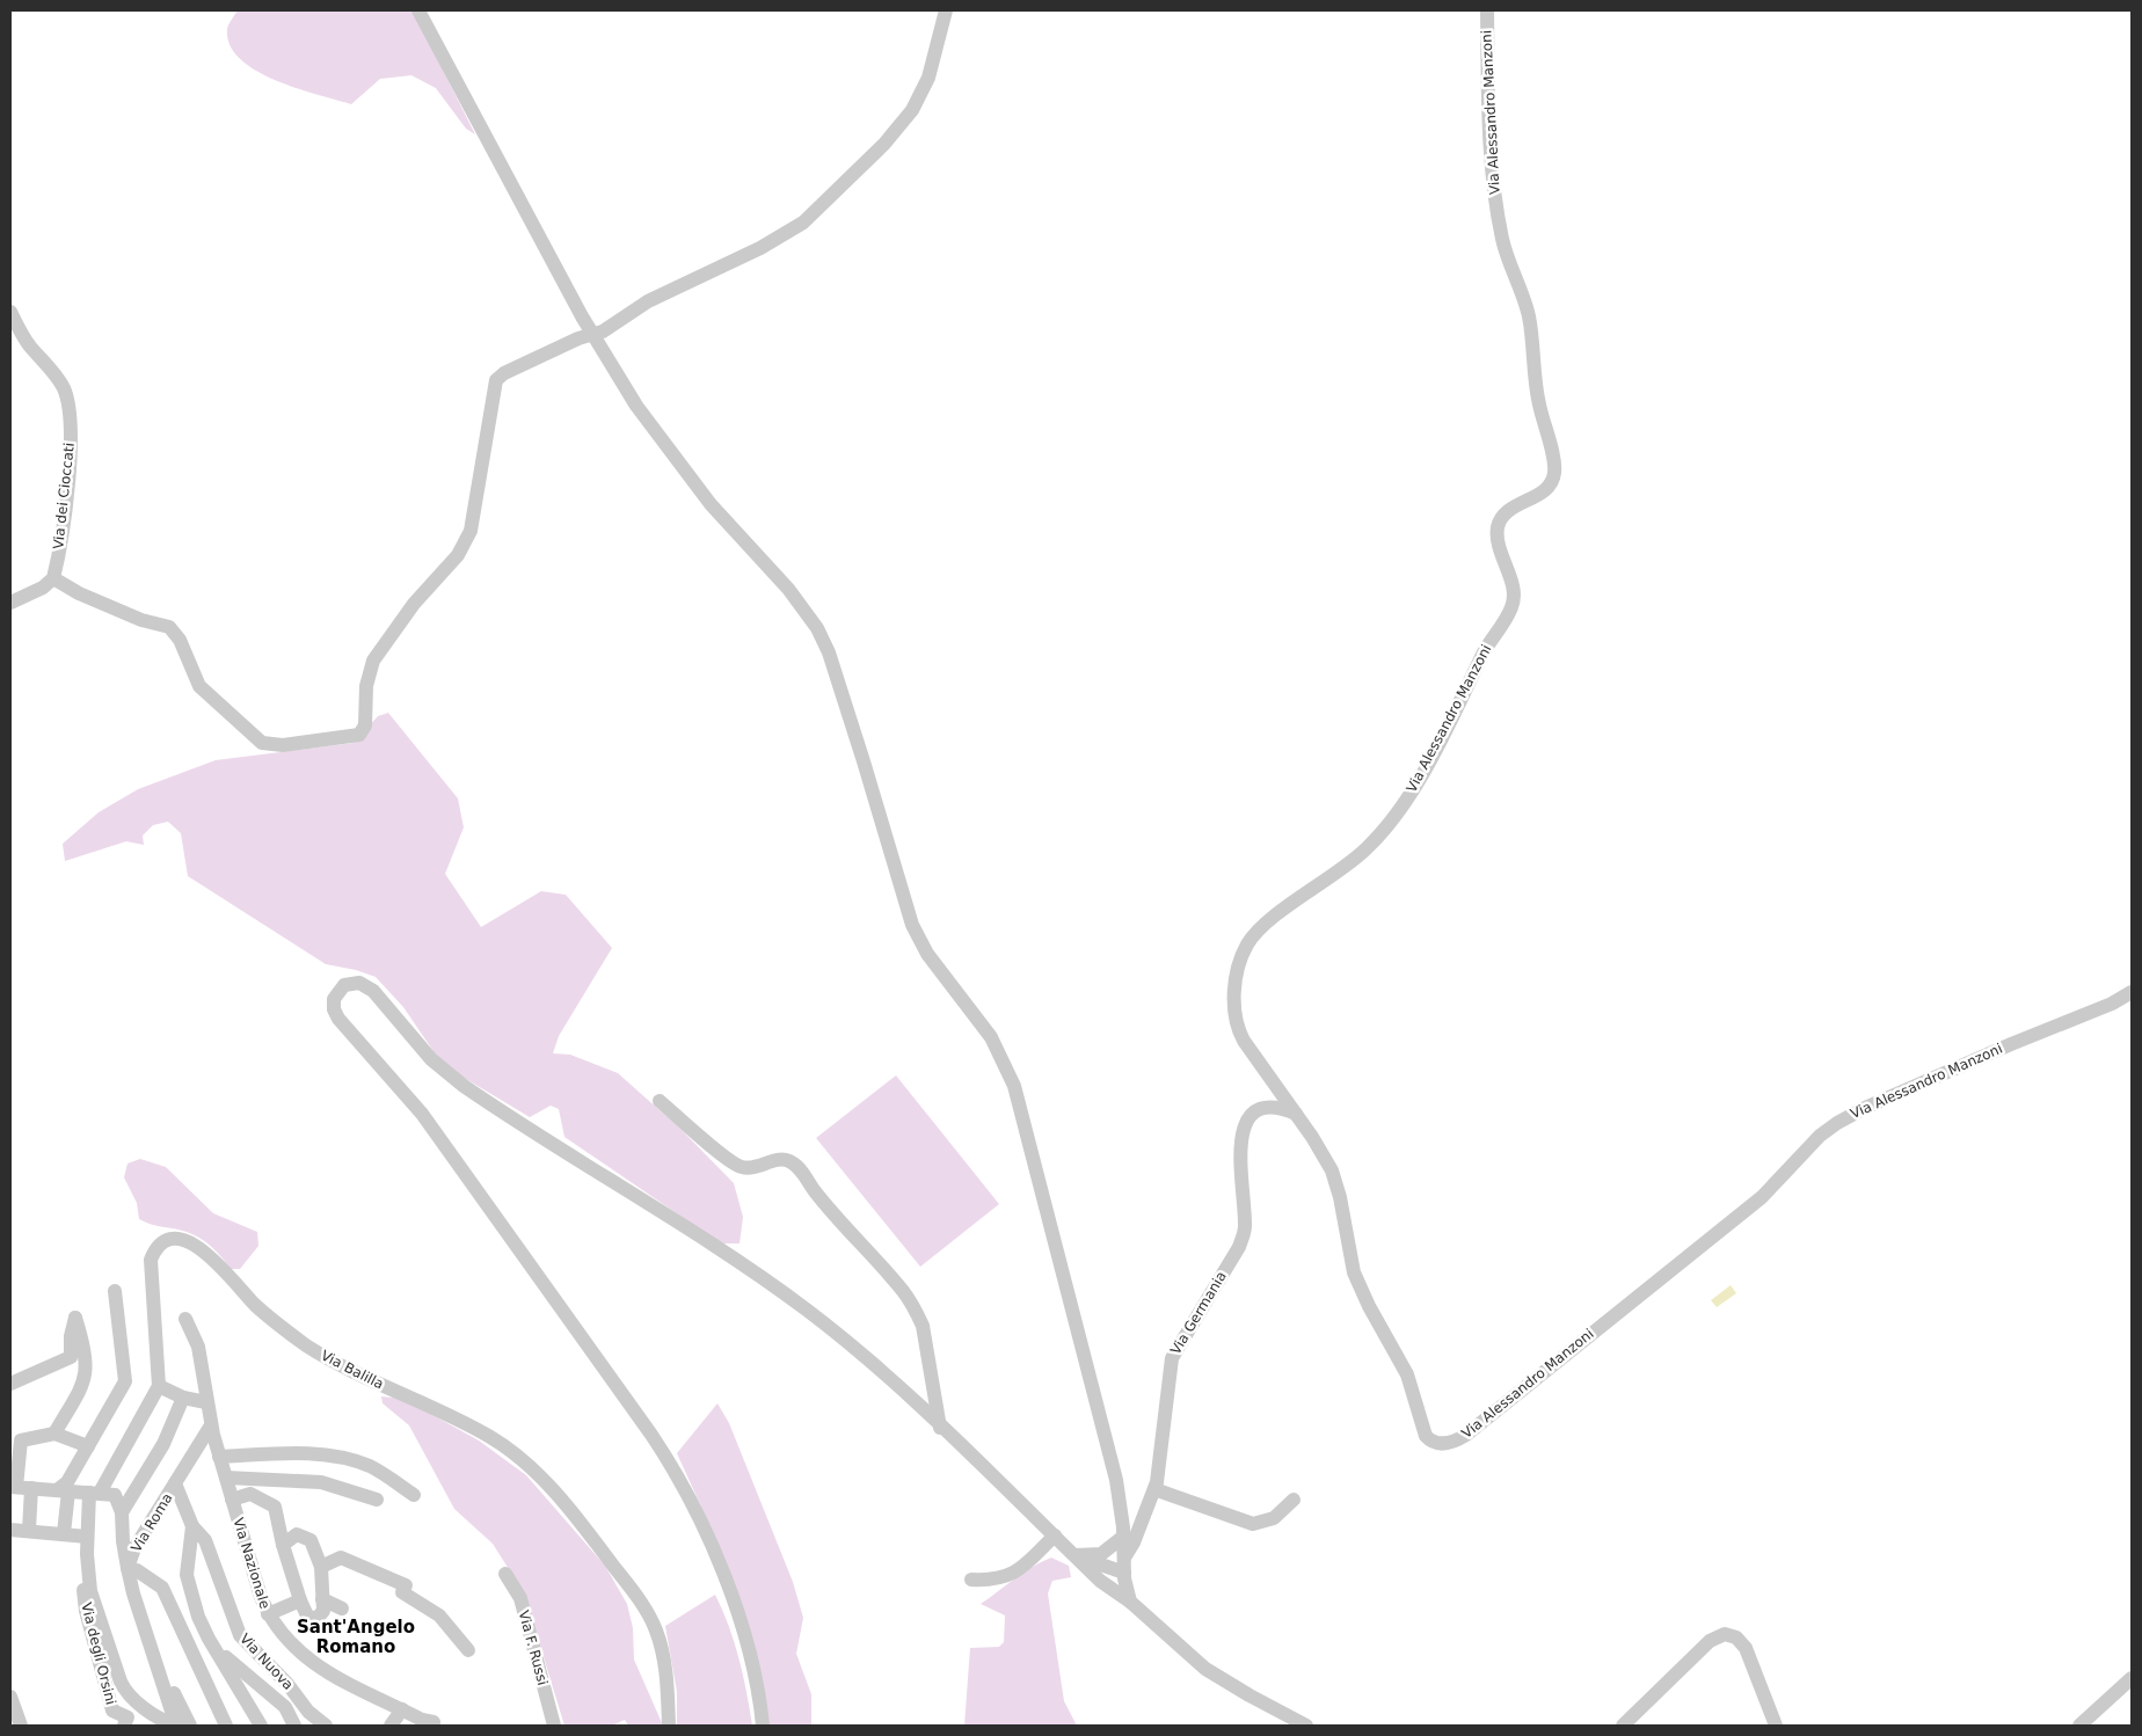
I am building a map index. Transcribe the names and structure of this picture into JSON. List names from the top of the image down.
{
  "streets": {
    "street": [
      "Via Alessandro Manzoni",
      "Via dei Cioccati",
      "Via Germania",
      "Via Balilla",
      "Via Roma",
      "Via Nazionale",
      "Via F. Russi",
      "Via degli Orsini",
      "Via Nuova"
    ]
  },
  "crossings": [
    ["Via Alessandro Manzoni", "Via Germania"],
    ["Via Roma", "Via Nazionale"],
    ["Via Roma", "Via Nuova"]
  ],
  "districts": ["Sant'Angelo Romano"]
}
